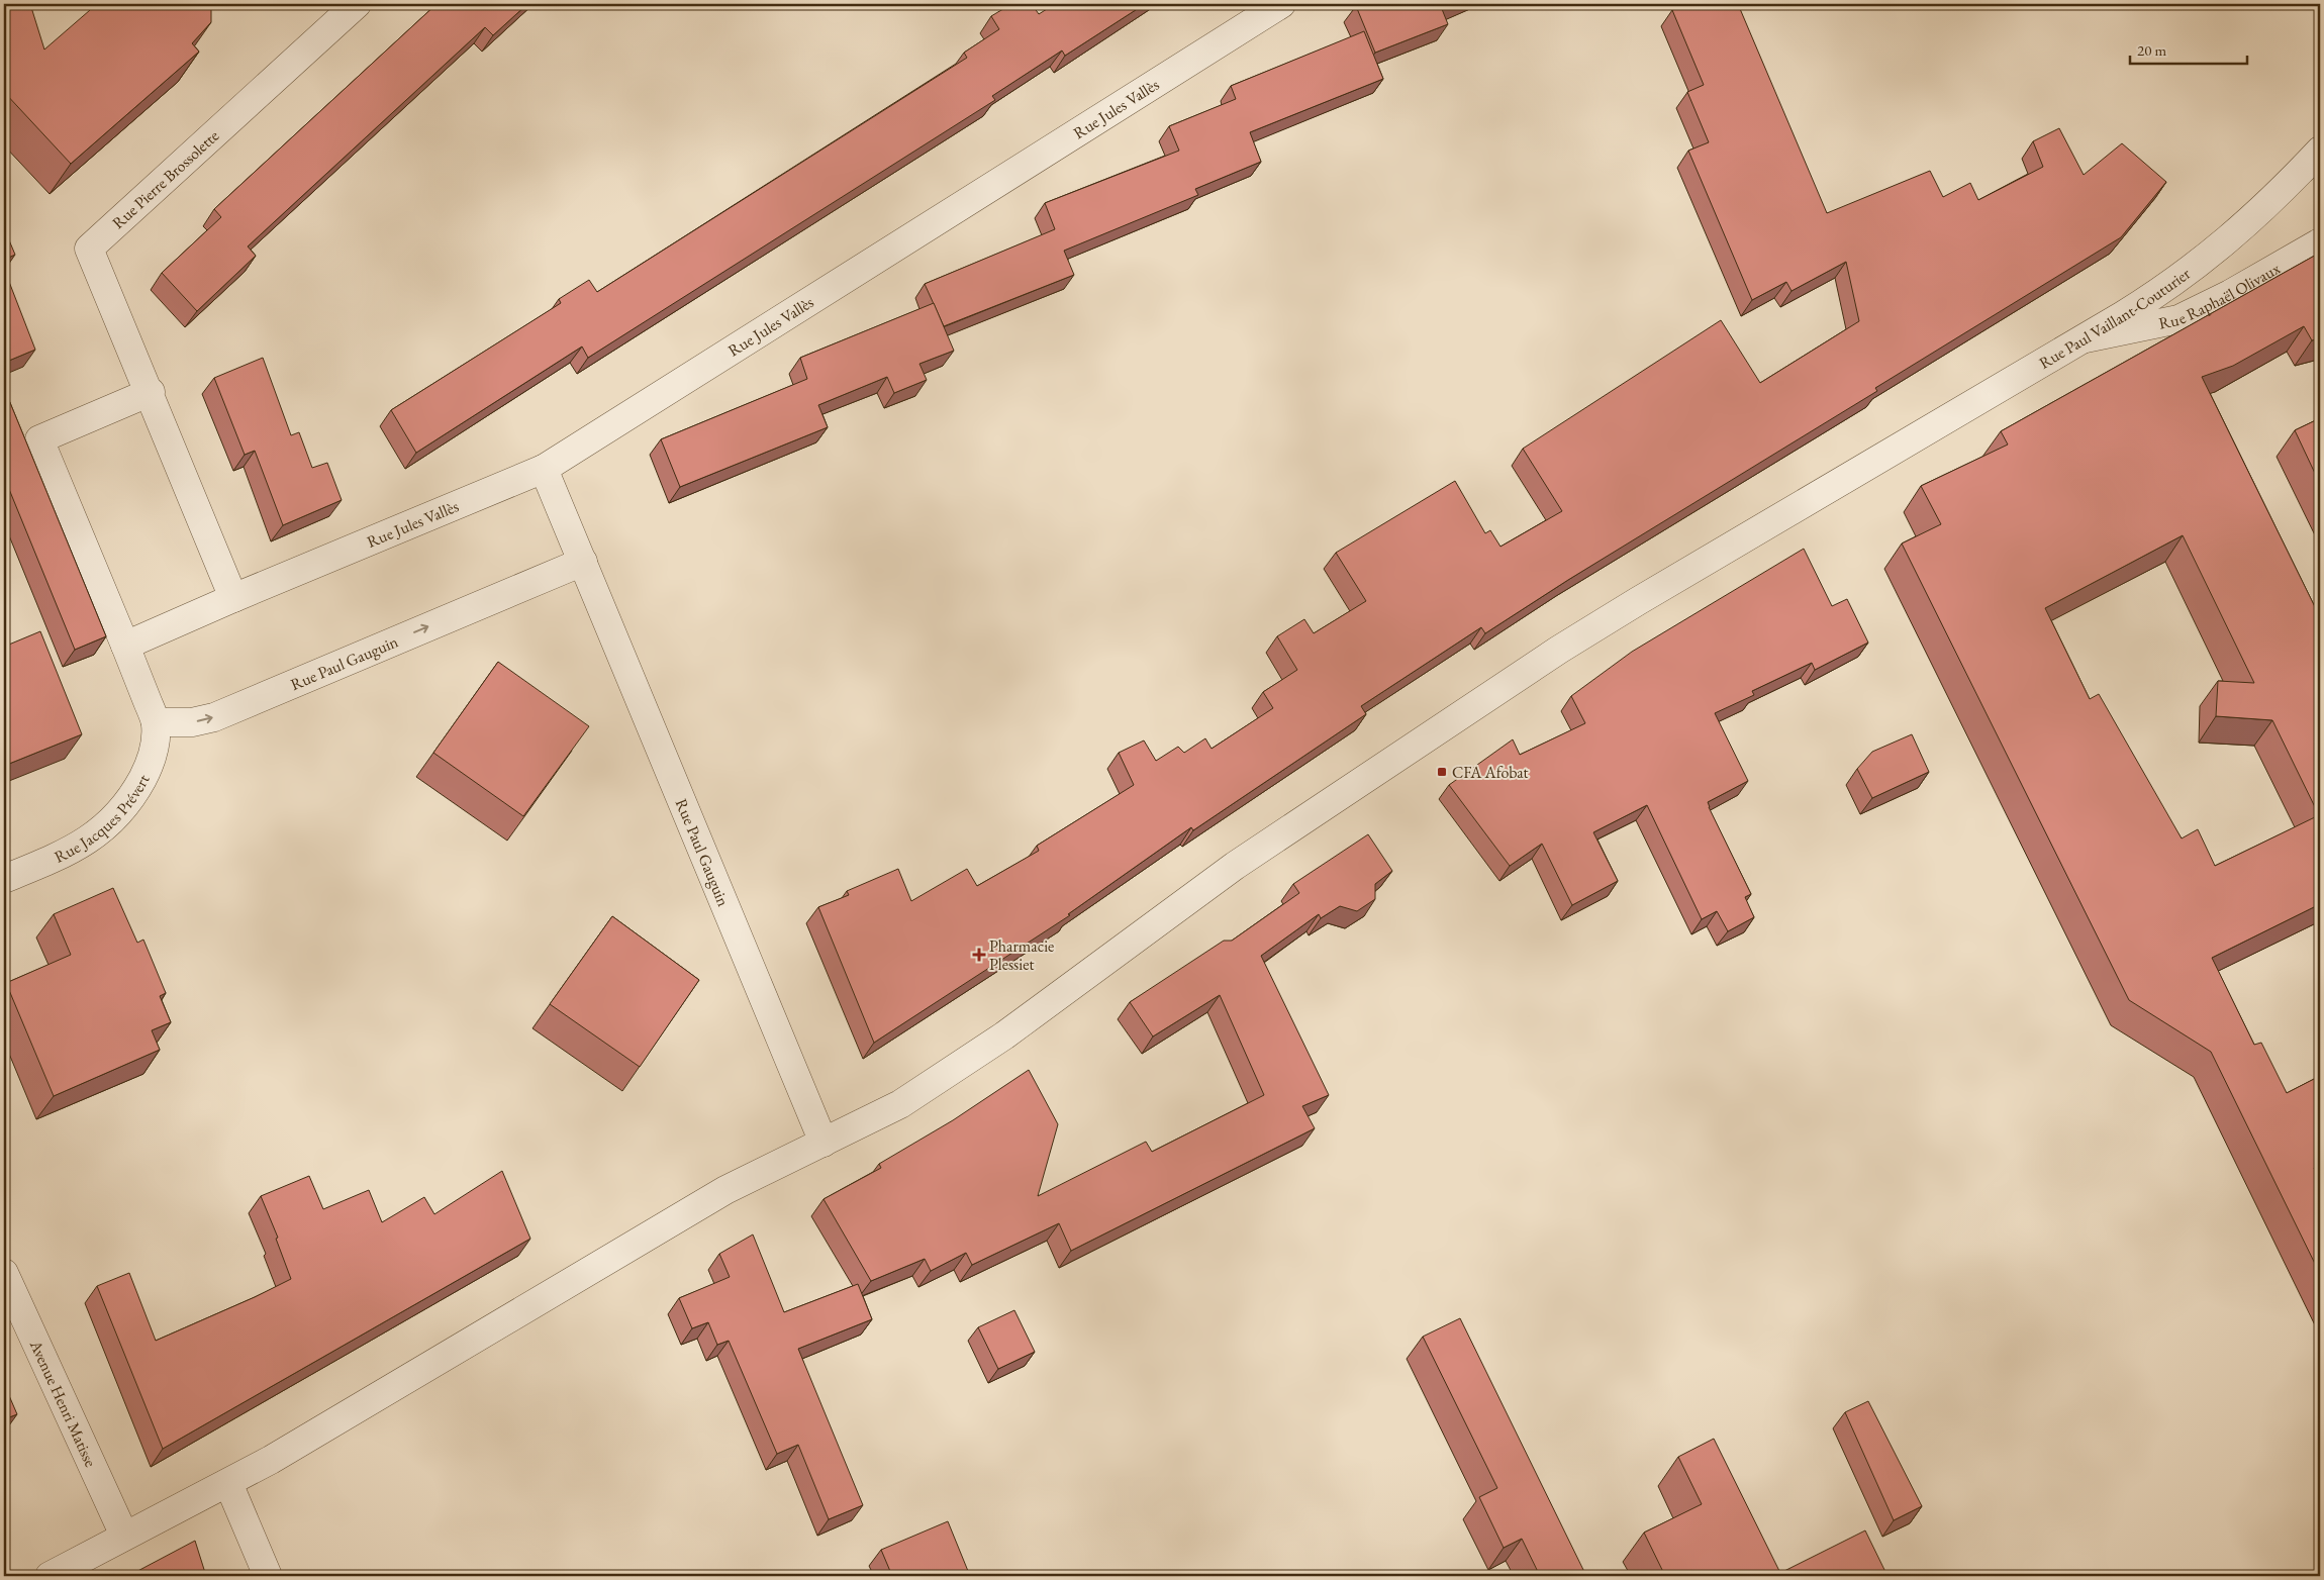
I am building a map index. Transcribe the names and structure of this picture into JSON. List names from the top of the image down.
{
  "streets": {
    "street": [
      "Rue Jules Vallès",
      "Rue Pierre Brossolette",
      "Rue Raphaël Olivaux",
      "Rue Paul Vaillant-Couturier",
      "Rue Paul Gauguin",
      "Rue Jacques Prévert",
      "Avenue Henri Matisse"
    ]
  },
  "crossings": [
    ["Rue Jules Vallès", "Rue Pierre Brossolette"],
    ["Rue Jules Vallès", "Rue Paul Gauguin"],
    ["Rue Raphaël Olivaux", "Rue Paul Vaillant-Couturier"],
    ["Rue Paul Vaillant-Couturier", "Rue Paul Gauguin"],
    ["Rue Paul Vaillant-Couturier", "Avenue Henri Matisse"],
    ["Rue Paul Gauguin", "Rue Jacques Prévert"]
  ],
  "one_way": ["Rue Paul Gauguin"],
  "places": {
    "transit": ["CFA Afobat"],
    "health": ["Pharmacie Plessiet"]
  },
  "scale_bar": "20 m"
}
